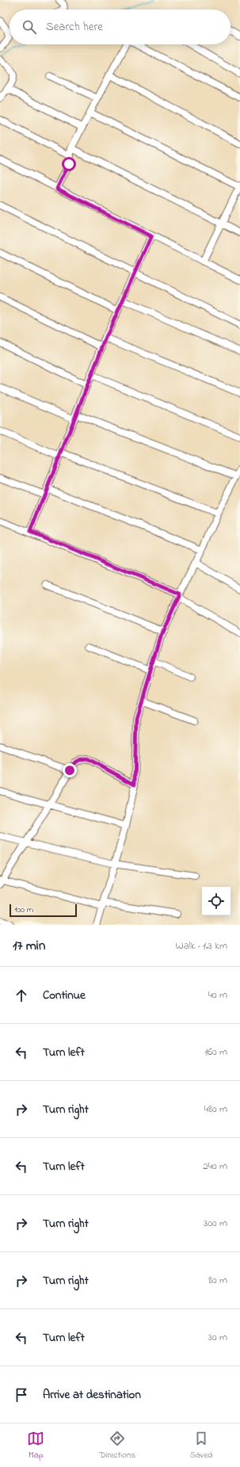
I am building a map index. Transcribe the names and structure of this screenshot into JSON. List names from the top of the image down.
{
  "scale_bar": "100 m",
  "page": {
    "search": "Search here",
    "scale": "100 m",
    "heading": ["17 min", "Walk · 1.3 km"],
    "list": [
      ["Continue", "40 m"],
      ["Turn left", "160 m"],
      ["Turn right", "480 m"],
      ["Turn left", "240 m"],
      ["Turn right", "300 m"],
      ["Turn right", "80 m"],
      ["Turn left", "30 m"],
      "Arrive at destination"
    ],
    "nav": ["Map", "Directions", "Saved"]
  }
}
